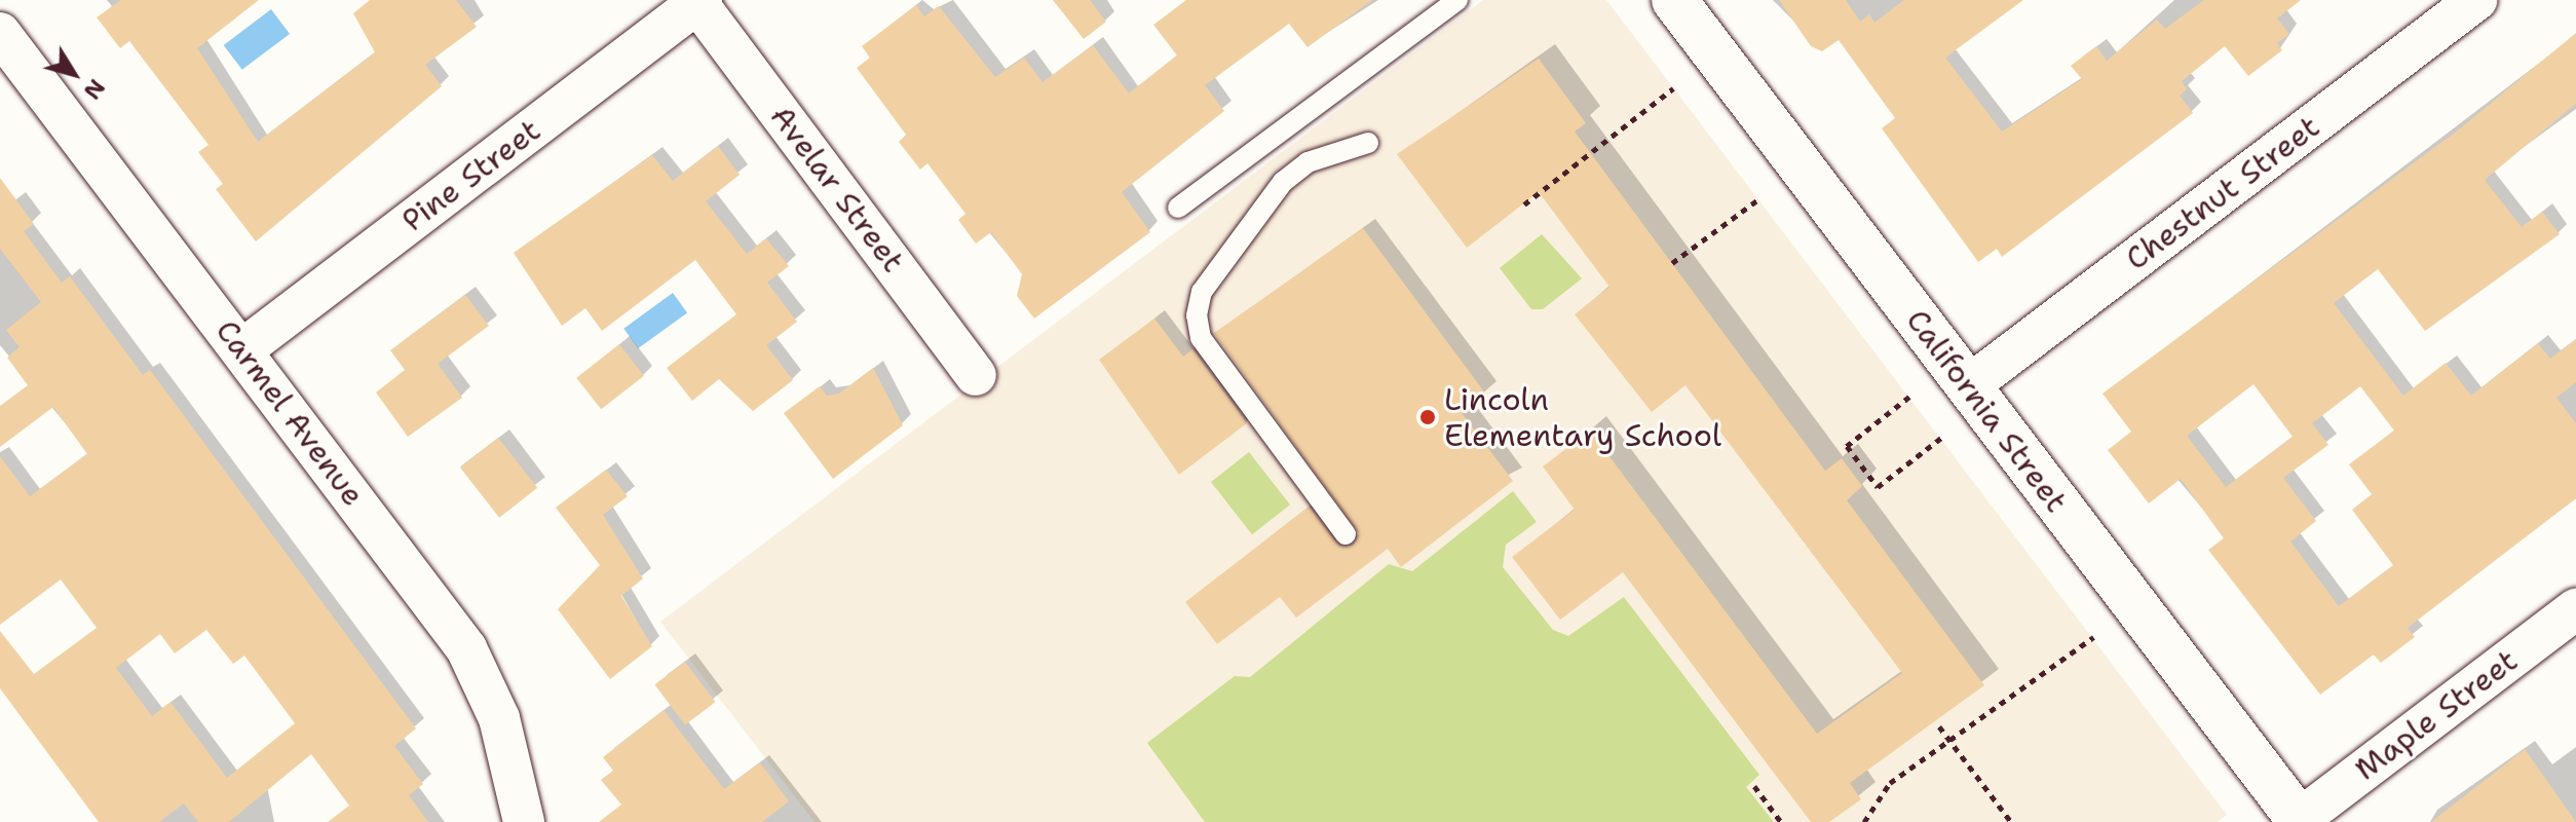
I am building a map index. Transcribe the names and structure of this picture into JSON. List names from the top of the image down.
{
  "streets": {
    "street": [
      "Pine Street",
      "Avelar Street",
      "Chestnut Street",
      "California Street",
      "Carmel Avenue",
      "Maple Street"
    ]
  },
  "crossings": [
    ["Pine Street", "Avelar Street"],
    ["Pine Street", "Carmel Avenue"],
    ["Chestnut Street", "California Street"],
    ["California Street", "Maple Street"]
  ],
  "places": ["Lincoln Elementary School"],
  "north": "bottom right"
}
